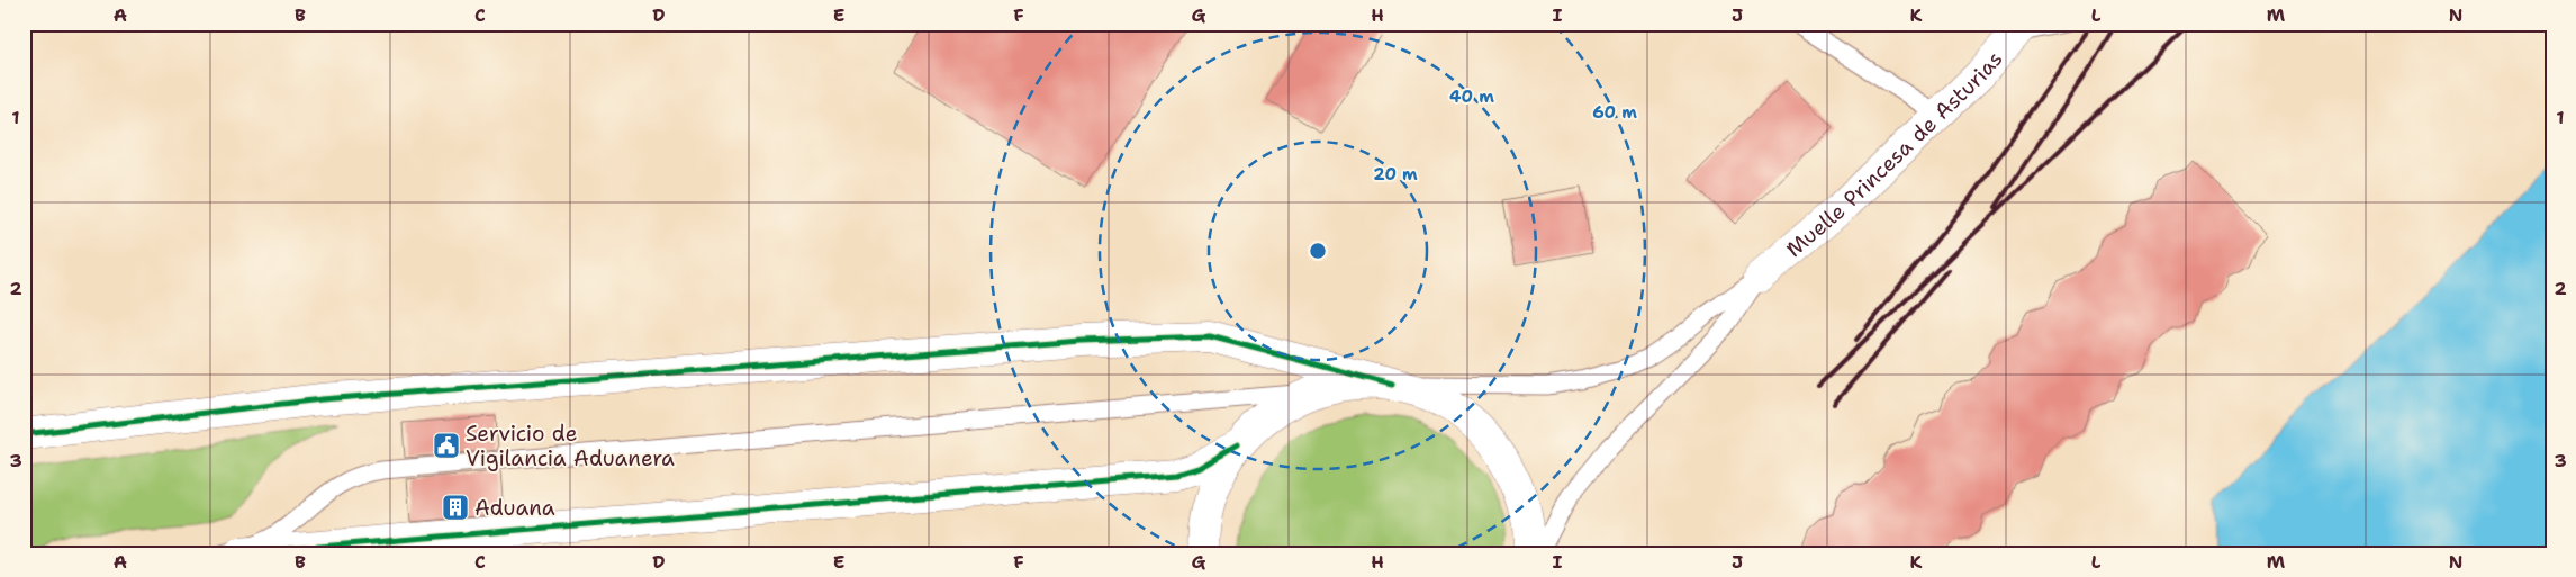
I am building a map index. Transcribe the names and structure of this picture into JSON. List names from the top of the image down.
{
  "streets": {
    "street": ["Muelle Princesa de Asturias"]
  },
  "places": {
    "public building": ["Servicio de Vigilancia Aduanera"],
    "building": ["Aduana"]
  },
  "grid": {
    "columns": [
      "A",
      "B",
      "C",
      "D",
      "E",
      "F",
      "G",
      "H",
      "I",
      "J",
      "K",
      "L",
      "M",
      "N"
    ],
    "rows": ["1", "2", "3"]
  },
  "rings": ["40 m", "60 m", "20 m"]
}
